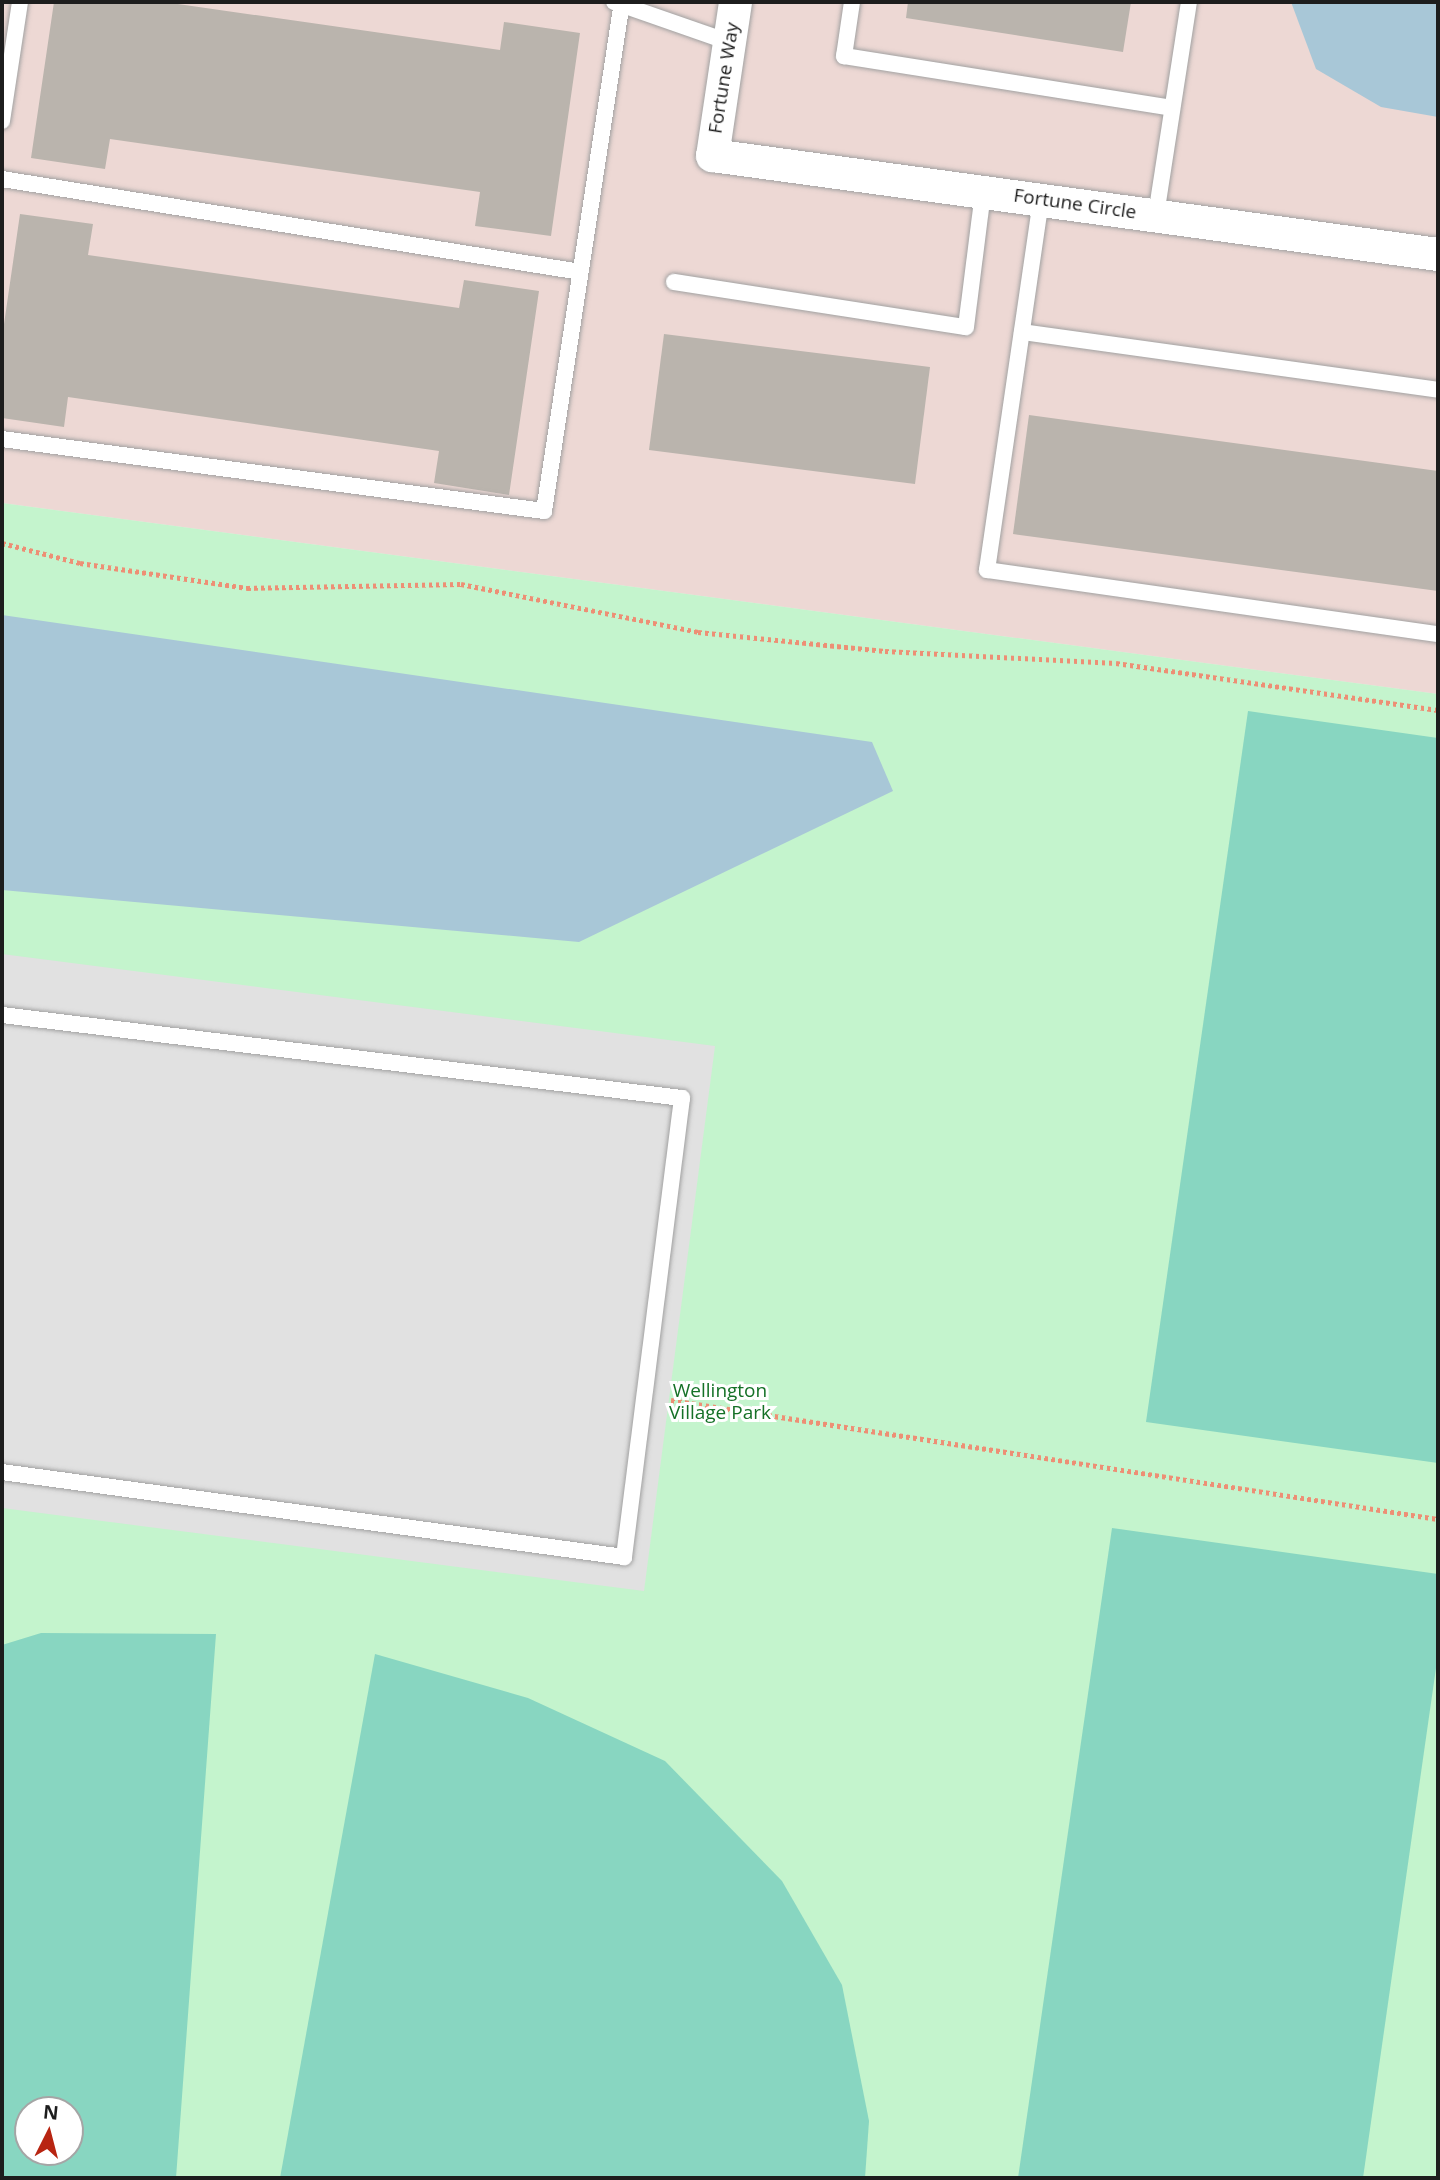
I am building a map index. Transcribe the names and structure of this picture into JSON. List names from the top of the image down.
{
  "streets": {
    "street": ["Fortune Way", "Fortune Circle"]
  },
  "crossings": [
    ["Fortune Way", "Fortune Circle"]
  ],
  "parks": ["Wellington Village Park"],
  "north": "top"
}
